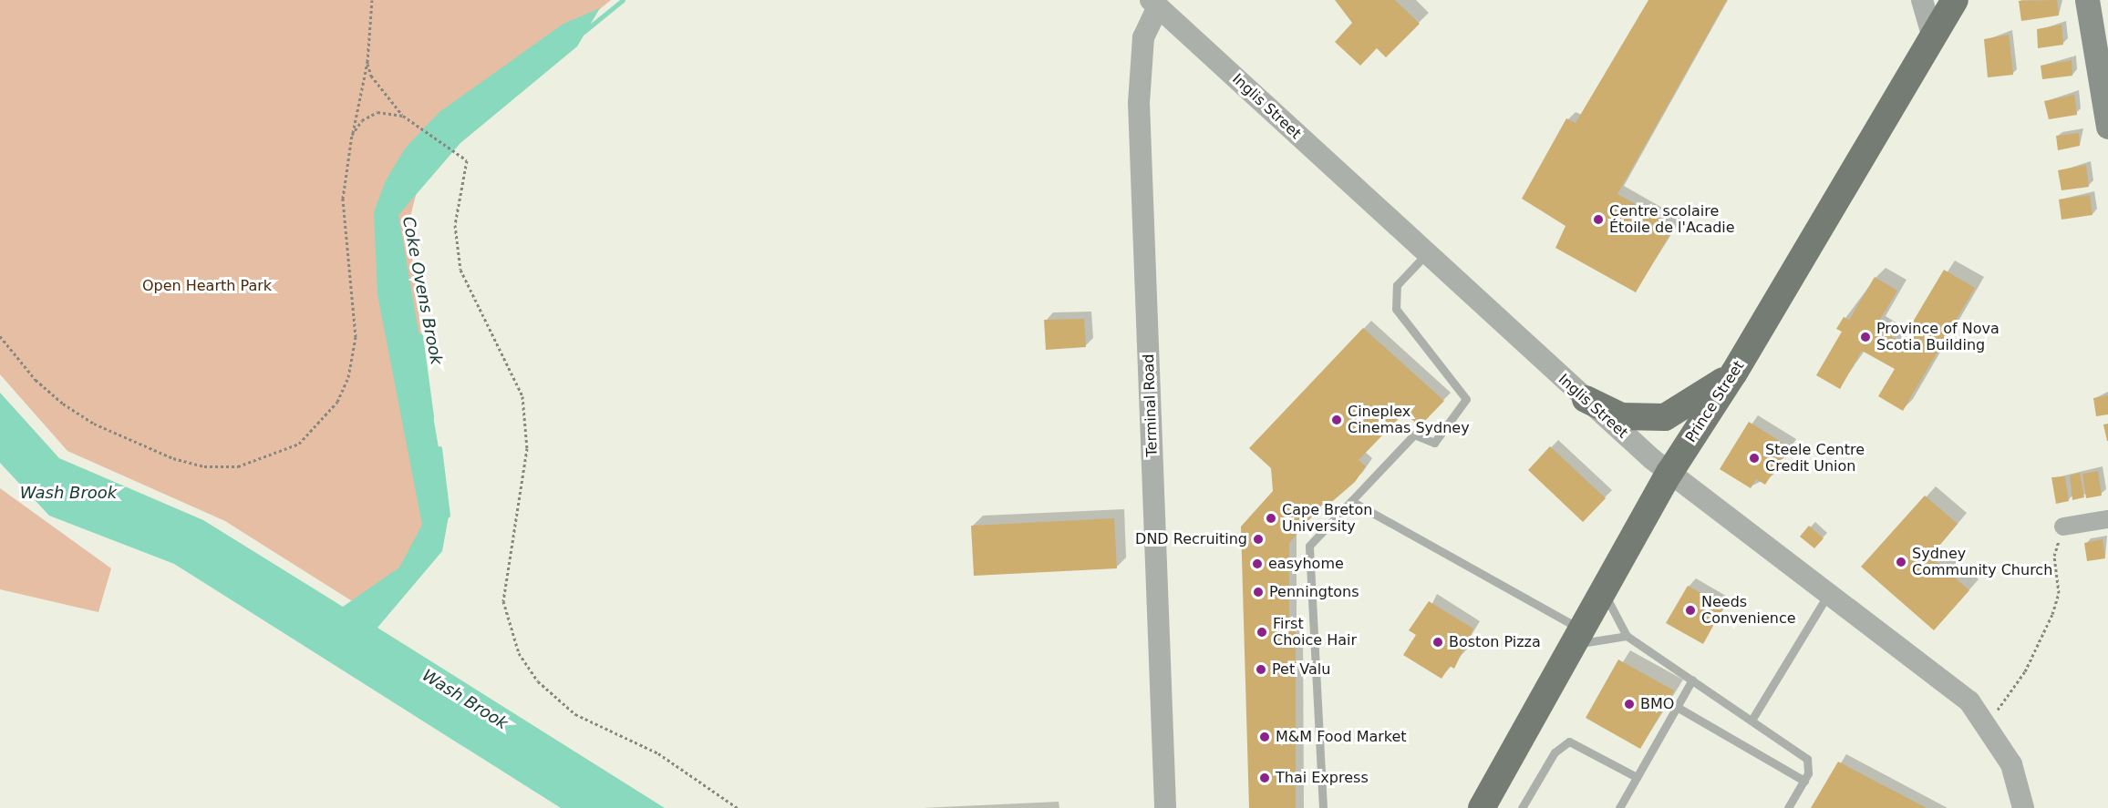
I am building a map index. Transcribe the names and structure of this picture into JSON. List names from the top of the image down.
{
  "streets": {
    "main road": ["Prince Street"],
    "street": ["Inglis Street", "Terminal Road"]
  },
  "crossings": [
    ["Inglis Street", "Prince Street"],
    ["Inglis Street", "Terminal Road"]
  ],
  "water": ["Coke Ovens Brook", "Wash Brook"],
  "parks": ["Open Hearth Park"],
  "places": [
    "Centre scolaire Étoile de l'Acadie",
    "Province of Nova Scotia Building",
    "Cineplex Cinemas Sydney",
    "Steele Centre Credit Union",
    "Cape Breton University",
    "DND Recruiting",
    "Sydney Community Church",
    "easyhome",
    "Penningtons",
    "Needs Convenience",
    "First Choice Hair",
    "Boston Pizza",
    "Pet Valu",
    "BMO",
    "M&M Food Market",
    "Thai Express"
  ]
}
